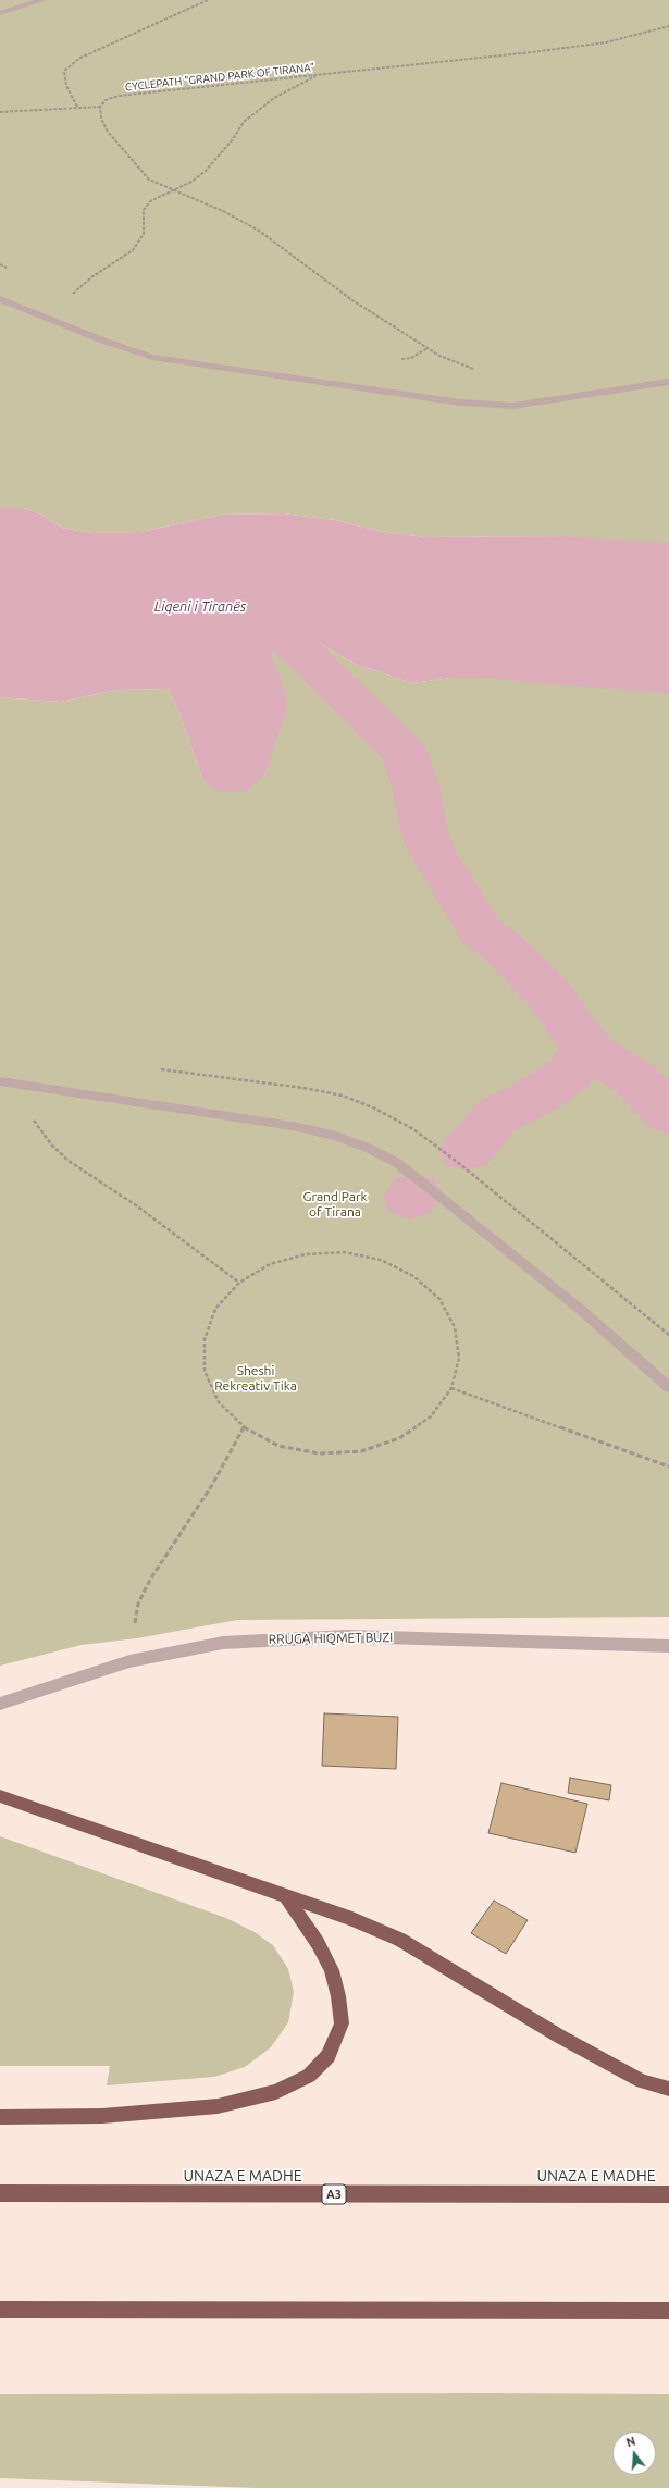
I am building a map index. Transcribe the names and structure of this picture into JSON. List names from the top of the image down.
{
  "streets": {
    "highway": ["UNAZA E MADHE", "A3"],
    "street": ["RRUGA HIQMET BUZI"],
    "path": ["CYCLEPATH \"GRAND PARK OF TIRANA\""]
  },
  "water": ["Liqeni i Tiranës"],
  "parks": ["Grand Park of Tirana", "Sheshi Rekreativ Tika"],
  "north": "top"
}
